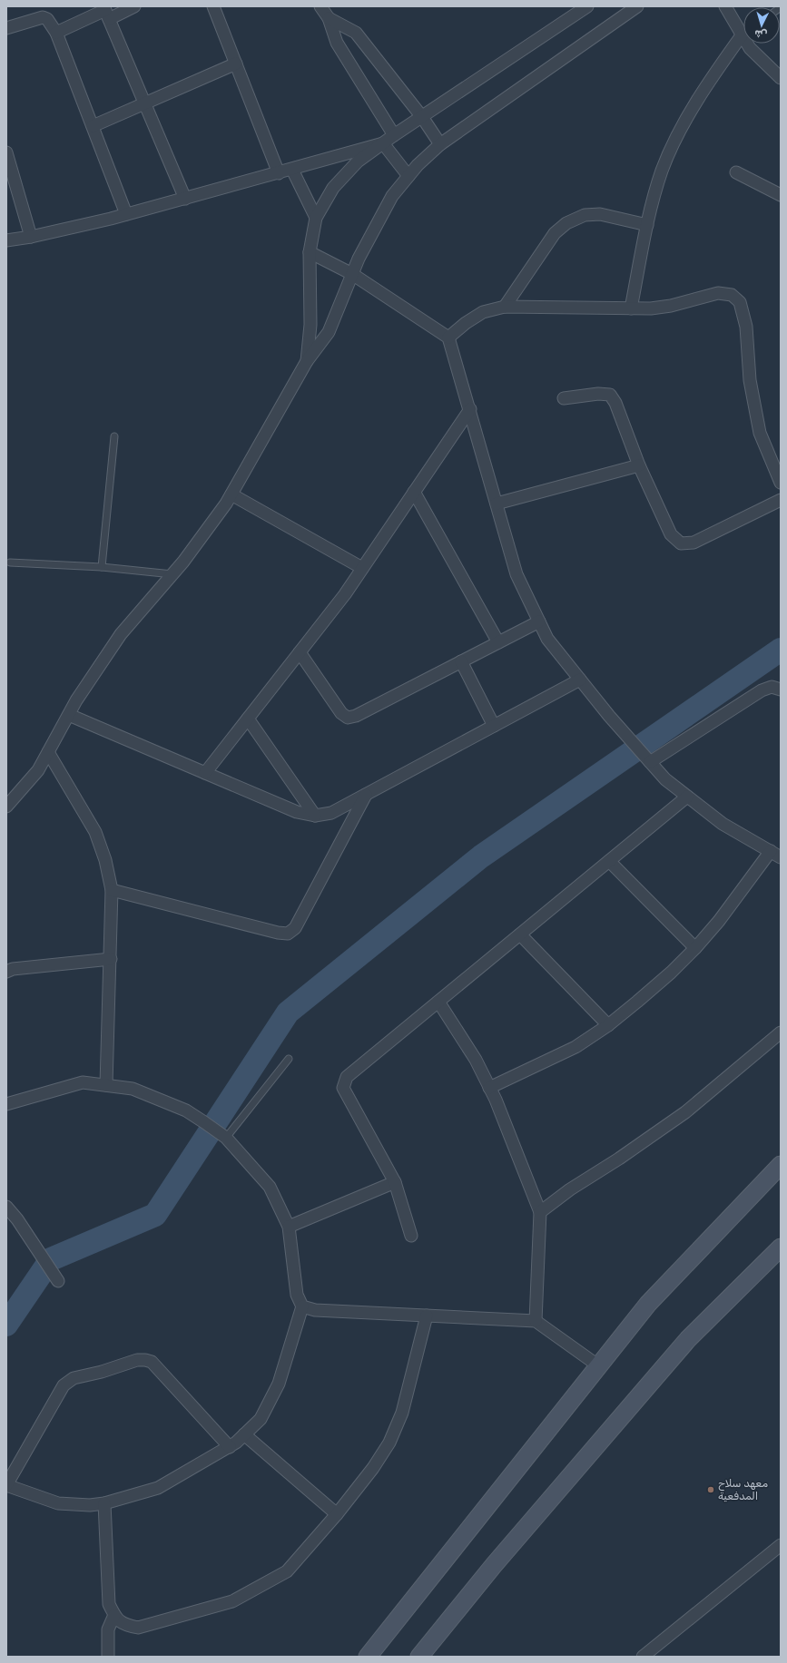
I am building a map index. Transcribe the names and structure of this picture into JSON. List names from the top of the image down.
{
  "places": ["معهد سلاح المدفعية"],
  "north": "bottom"
}
